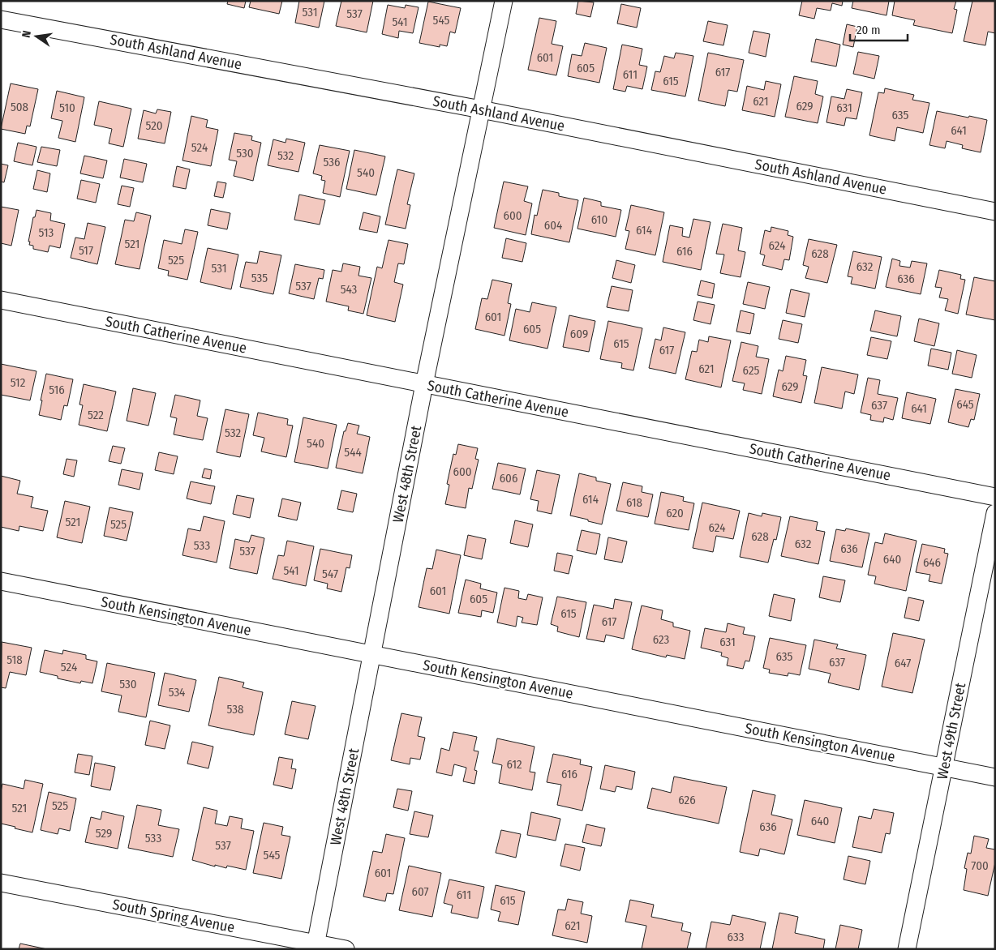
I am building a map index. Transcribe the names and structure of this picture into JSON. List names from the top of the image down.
{
  "streets": {
    "street": [
      "South Ashland Avenue",
      "South Catherine Avenue",
      "West 48th Street",
      "South Kensington Avenue",
      "West 49th Street",
      "South Spring Avenue"
    ]
  },
  "crossings": [
    ["South Ashland Avenue", "West 48th Street"],
    ["South Catherine Avenue", "West 48th Street"],
    ["West 48th Street", "South Kensington Avenue"],
    ["West 48th Street", "South Spring Avenue"],
    ["South Kensington Avenue", "West 49th Street"]
  ],
  "house_numbers": [
    "531",
    "537",
    "545",
    "541",
    "601",
    "605",
    "617",
    "611",
    "615",
    "621",
    "629",
    "508",
    "510",
    "631",
    "635",
    "520",
    "641",
    "524",
    "530",
    "532",
    "536",
    "540",
    "600",
    "610",
    "604",
    "614",
    "513",
    "521",
    "624",
    "517",
    "616",
    "628",
    "525",
    "632",
    "531",
    "535",
    "636",
    "537",
    "543",
    "601",
    "605",
    "609",
    "615",
    "617",
    "621",
    "625",
    "512",
    "629",
    "516",
    "645",
    "637",
    "641",
    "522",
    "532",
    "540",
    "544",
    "600",
    "606",
    "614",
    "618",
    "620",
    "521",
    "525",
    "624",
    "628",
    "632",
    "533",
    "636",
    "537",
    "640",
    "646",
    "541",
    "547",
    "601",
    "605",
    "615",
    "617",
    "623",
    "631",
    "635",
    "518",
    "637",
    "647",
    "524",
    "530",
    "534",
    "538",
    "612",
    "616",
    "626",
    "525",
    "521",
    "640",
    "636",
    "529",
    "533",
    "537",
    "545",
    "700",
    "601",
    "607",
    "611",
    "615",
    "621",
    "633"
  ],
  "scale_bar": "20 m",
  "north": "left"
}
